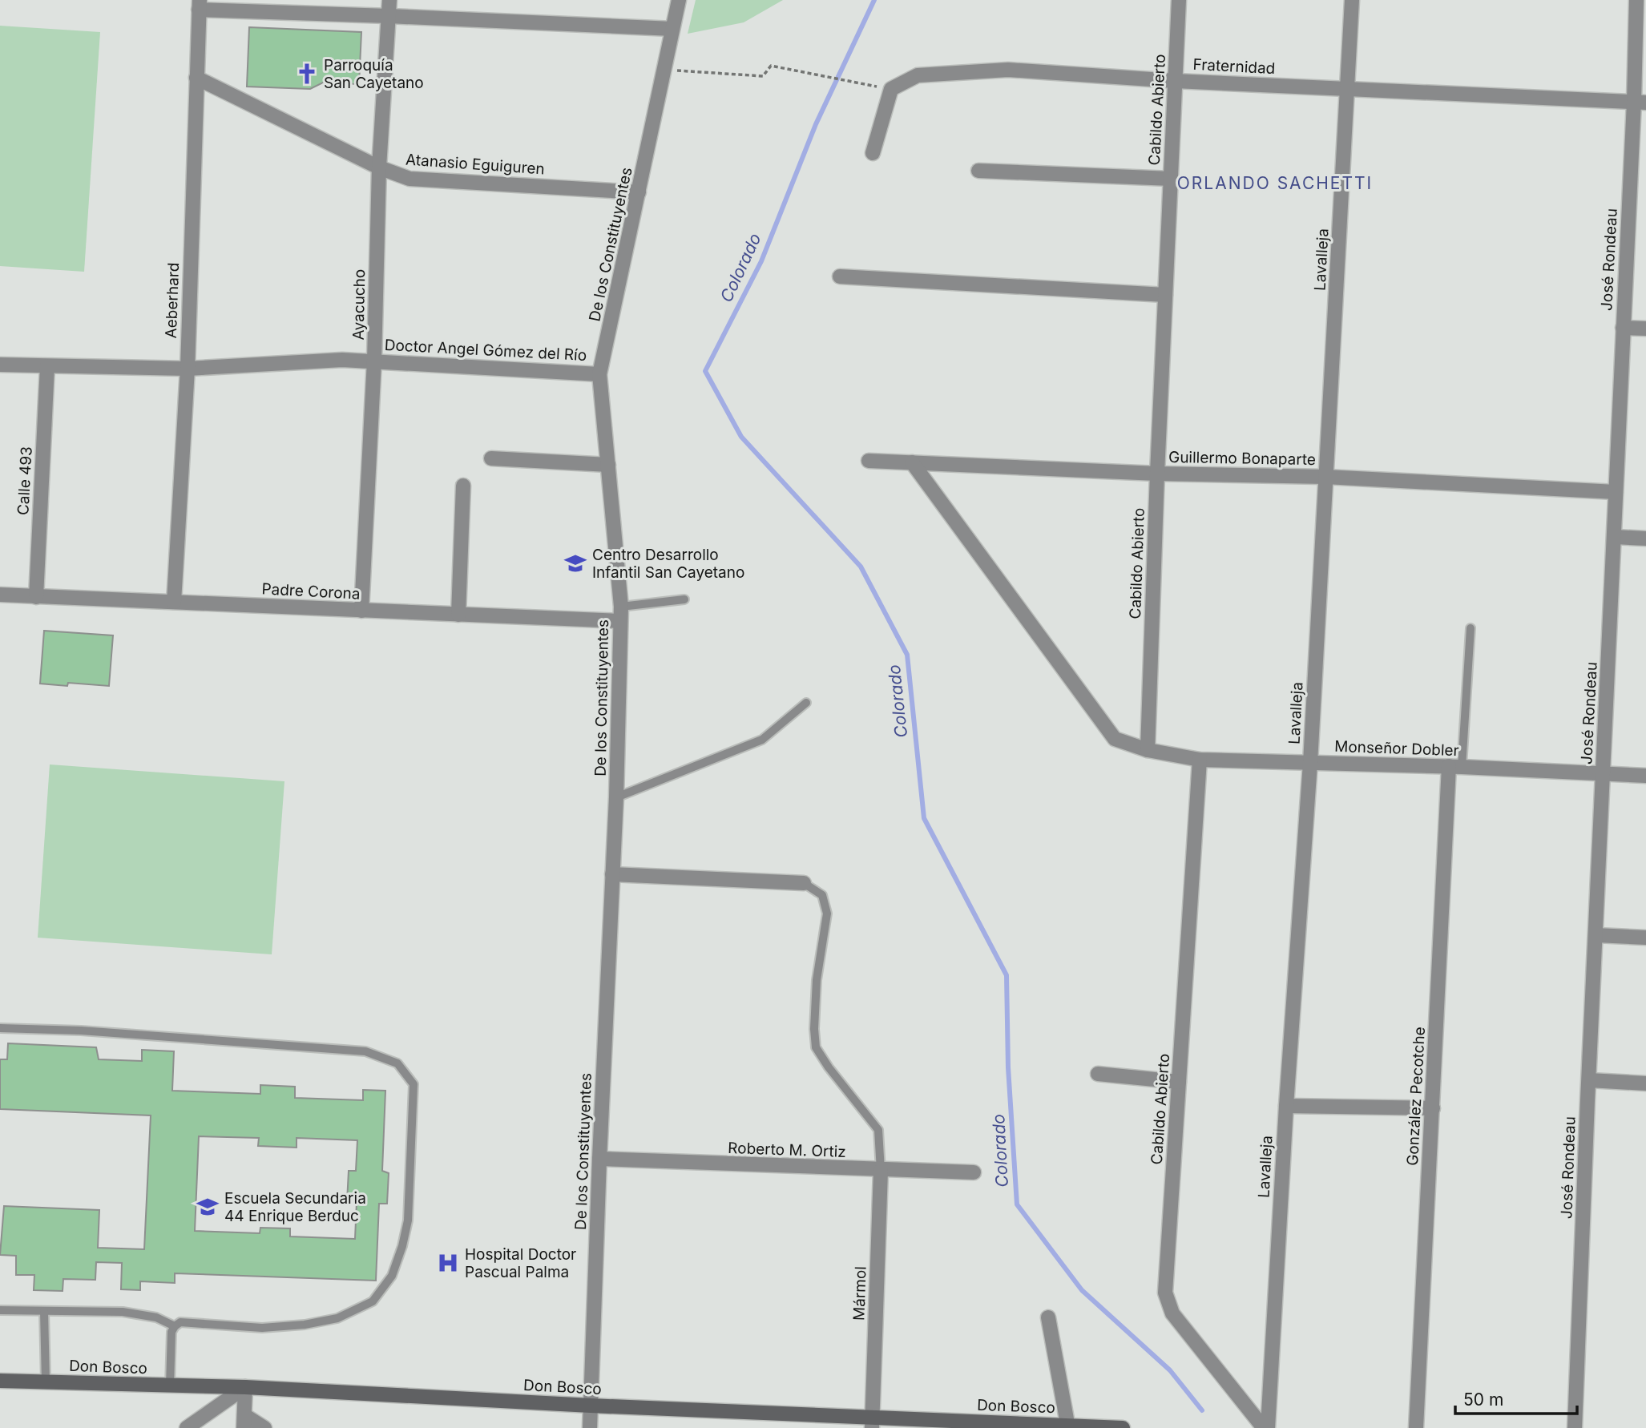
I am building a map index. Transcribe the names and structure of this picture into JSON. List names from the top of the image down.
{
  "streets": {
    "main road": ["Don Bosco"],
    "street": [
      "Fraternidad",
      "Cabildo Abierto",
      "Atanasio Eguiguren",
      "De los Constituyentes",
      "Lavalleja",
      "José Rondeau",
      "Aeberhard",
      "Ayacucho",
      "Doctor Angel Gómez del Río",
      "Guillermo Bonaparte",
      "Calle 493",
      "Padre Corona",
      "Monseñor Dobler",
      "González Pecotche",
      "Roberto M. Ortiz",
      "Mármol"
    ]
  },
  "crossings": [
    ["Fraternidad", "Cabildo Abierto"],
    ["Fraternidad", "Lavalleja"],
    ["Fraternidad", "José Rondeau"],
    ["Cabildo Abierto", "Lavalleja"],
    ["Cabildo Abierto", "Guillermo Bonaparte"],
    ["Cabildo Abierto", "Monseñor Dobler"],
    ["Atanasio Eguiguren", "De los Constituyentes"],
    ["Atanasio Eguiguren", "Aeberhard"],
    ["Atanasio Eguiguren", "Ayacucho"],
    ["De los Constituyentes", "Doctor Angel Gómez del Río"],
    ["De los Constituyentes", "Padre Corona"],
    ["De los Constituyentes", "Roberto M. Ortiz"],
    ["De los Constituyentes", "Don Bosco"],
    ["Lavalleja", "Guillermo Bonaparte"],
    ["Lavalleja", "Monseñor Dobler"],
    ["José Rondeau", "Guillermo Bonaparte"],
    ["José Rondeau", "Monseñor Dobler"],
    ["Aeberhard", "Doctor Angel Gómez del Río"],
    ["Aeberhard", "Padre Corona"],
    ["Ayacucho", "Doctor Angel Gómez del Río"],
    ["Ayacucho", "Padre Corona"],
    ["Doctor Angel Gómez del Río", "Calle 493"],
    ["Calle 493", "Padre Corona"],
    ["Monseñor Dobler", "González Pecotche"],
    ["Roberto M. Ortiz", "Mármol"],
    ["Mármol", "Don Bosco"]
  ],
  "districts": ["ORLANDO SACHETTI"],
  "water": ["Colorado"],
  "places": {
    "church": ["Parroquía San Cayetano"],
    "school or university": ["Centro Desarrollo Infantil San Cayetano", "Escuela Secundaria 44 Enrique Berduc"],
    "hospital": ["Hospital Doctor Pascual Palma"]
  },
  "scale_bar": "50 m"
}
